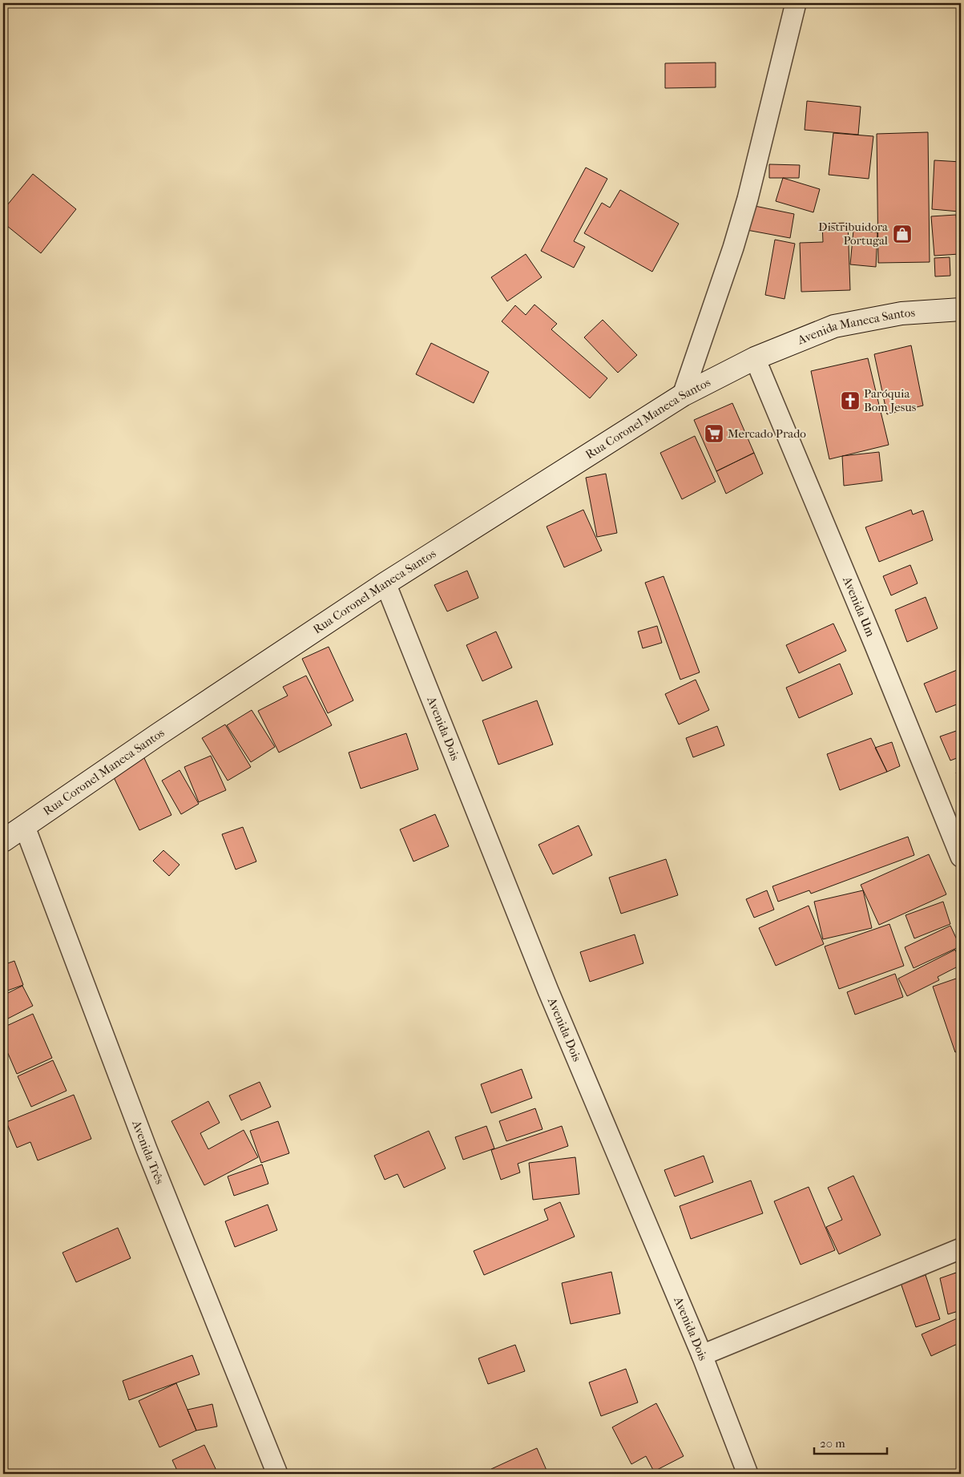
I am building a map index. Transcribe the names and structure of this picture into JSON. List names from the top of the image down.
{
  "streets": {
    "street": [
      "Avenida Maneca Santos",
      "Rua Coronel Maneca Santos",
      "Avenida Um",
      "Avenida Dois",
      "Avenida Três"
    ]
  },
  "crossings": [
    ["Avenida Maneca Santos", "Rua Coronel Maneca Santos"],
    ["Avenida Maneca Santos", "Avenida Um"],
    ["Rua Coronel Maneca Santos", "Avenida Um"],
    ["Rua Coronel Maneca Santos", "Avenida Dois"],
    ["Rua Coronel Maneca Santos", "Avenida Três"]
  ],
  "places": {
    "shop": ["Distribuidora Portugal"],
    "church": ["Paróquia Bom Jesus"],
    "supermarket": ["Mercado Prado"]
  },
  "scale_bar": "20 m"
}
